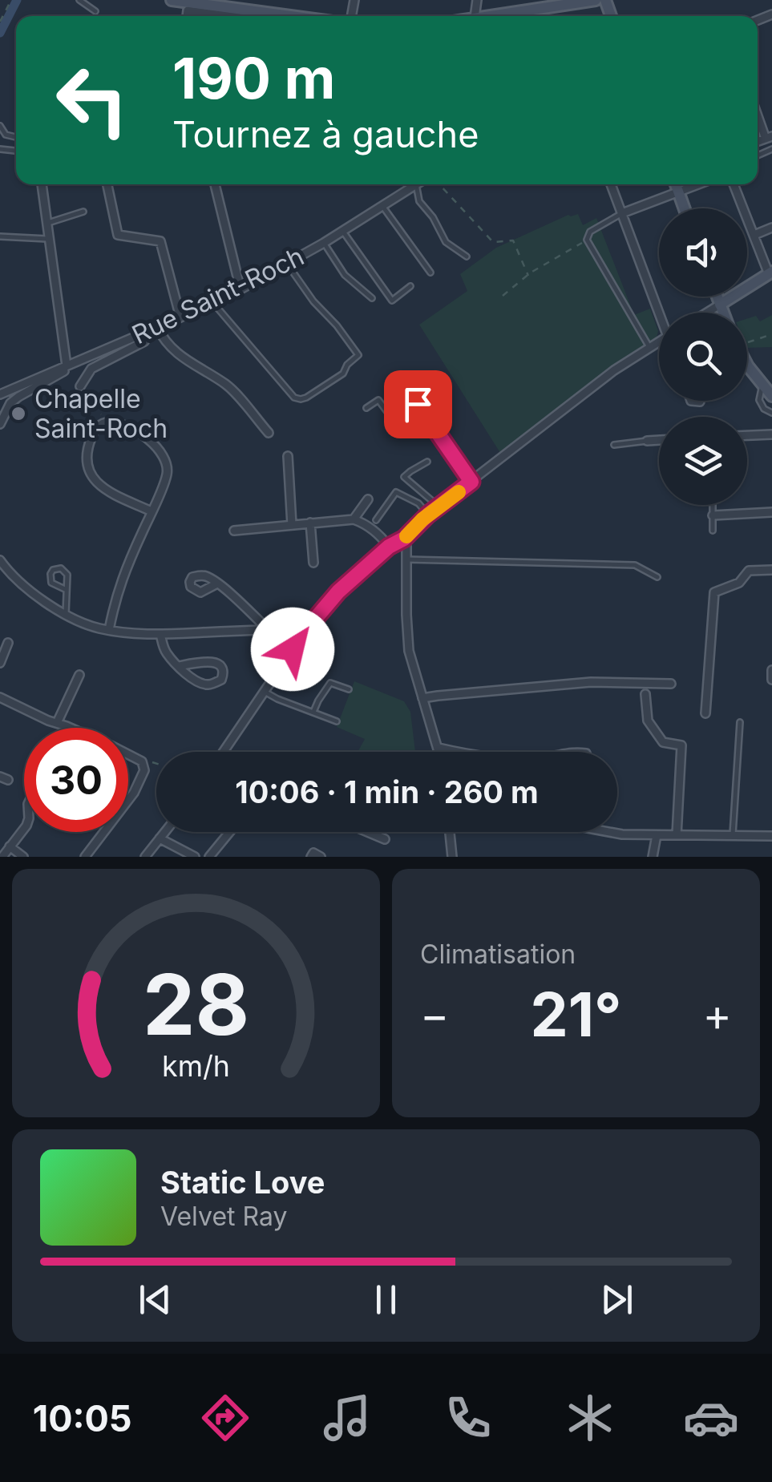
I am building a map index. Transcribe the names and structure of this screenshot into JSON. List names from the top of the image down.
{
  "streets": {
    "street": ["Rue Saint-Roch"]
  },
  "places": ["Chapelle Saint-Roch"],
  "page": {
    "turn": ["190 m", "Tournez à gauche"],
    "limit": "30",
    "trip": "10:06 · 1 min · 260 m",
    "tile": "Climatisation",
    "heat": ["−", "21°", "+"],
    "song": ["Static Love", "Velvet Ray"],
    "tabs": "10:05",
    "gauge": ["28", "km/h"]
  }
}
